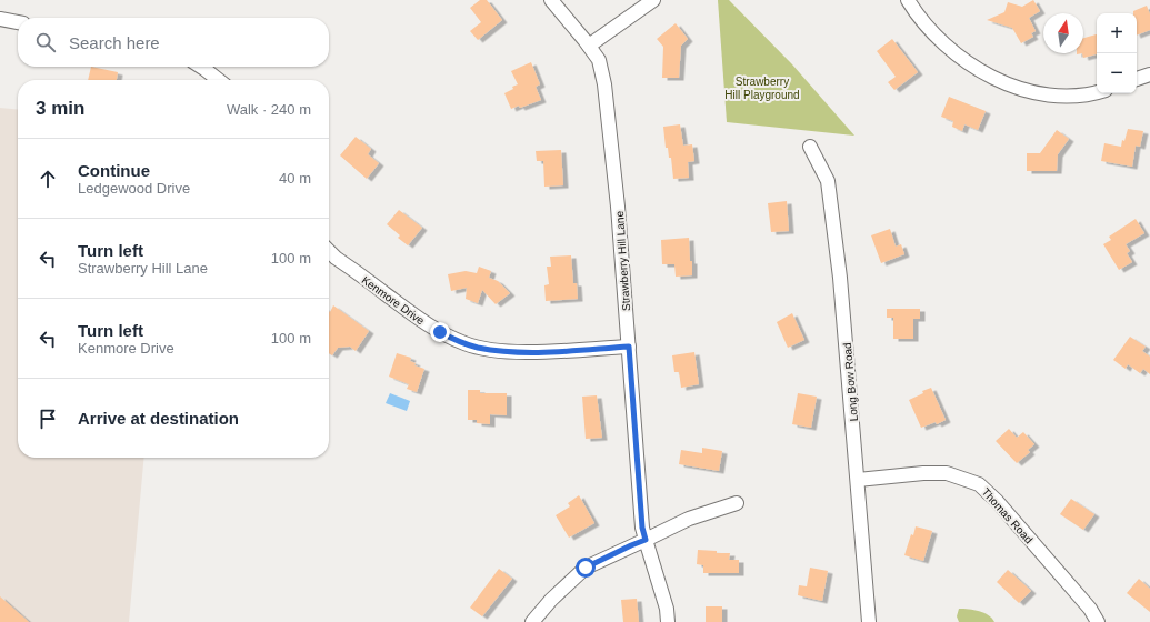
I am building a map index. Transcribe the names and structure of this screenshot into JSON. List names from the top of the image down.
{
  "streets": {
    "street": [
      "Strawberry Hill Lane",
      "Kenmore Drive",
      "Long Bow Road",
      "Thomas Road"
    ]
  },
  "crossings": [
    ["Strawberry Hill Lane", "Kenmore Drive"],
    ["Long Bow Road", "Thomas Road"]
  ],
  "parks": ["Strawberry Hill Playground"],
  "north": "top",
  "page": {
    "map_buttons": ["+", "−"],
    "search": "Search here",
    "heading": ["3 min", "Walk · 240 m"],
    "list": [
      ["Continue", "Ledgewood Drive", "40 m"],
      ["Turn left", "Strawberry Hill Lane", "100 m"],
      ["Turn left", "Kenmore Drive", "100 m"],
      "Arrive at destination"
    ]
  }
}
